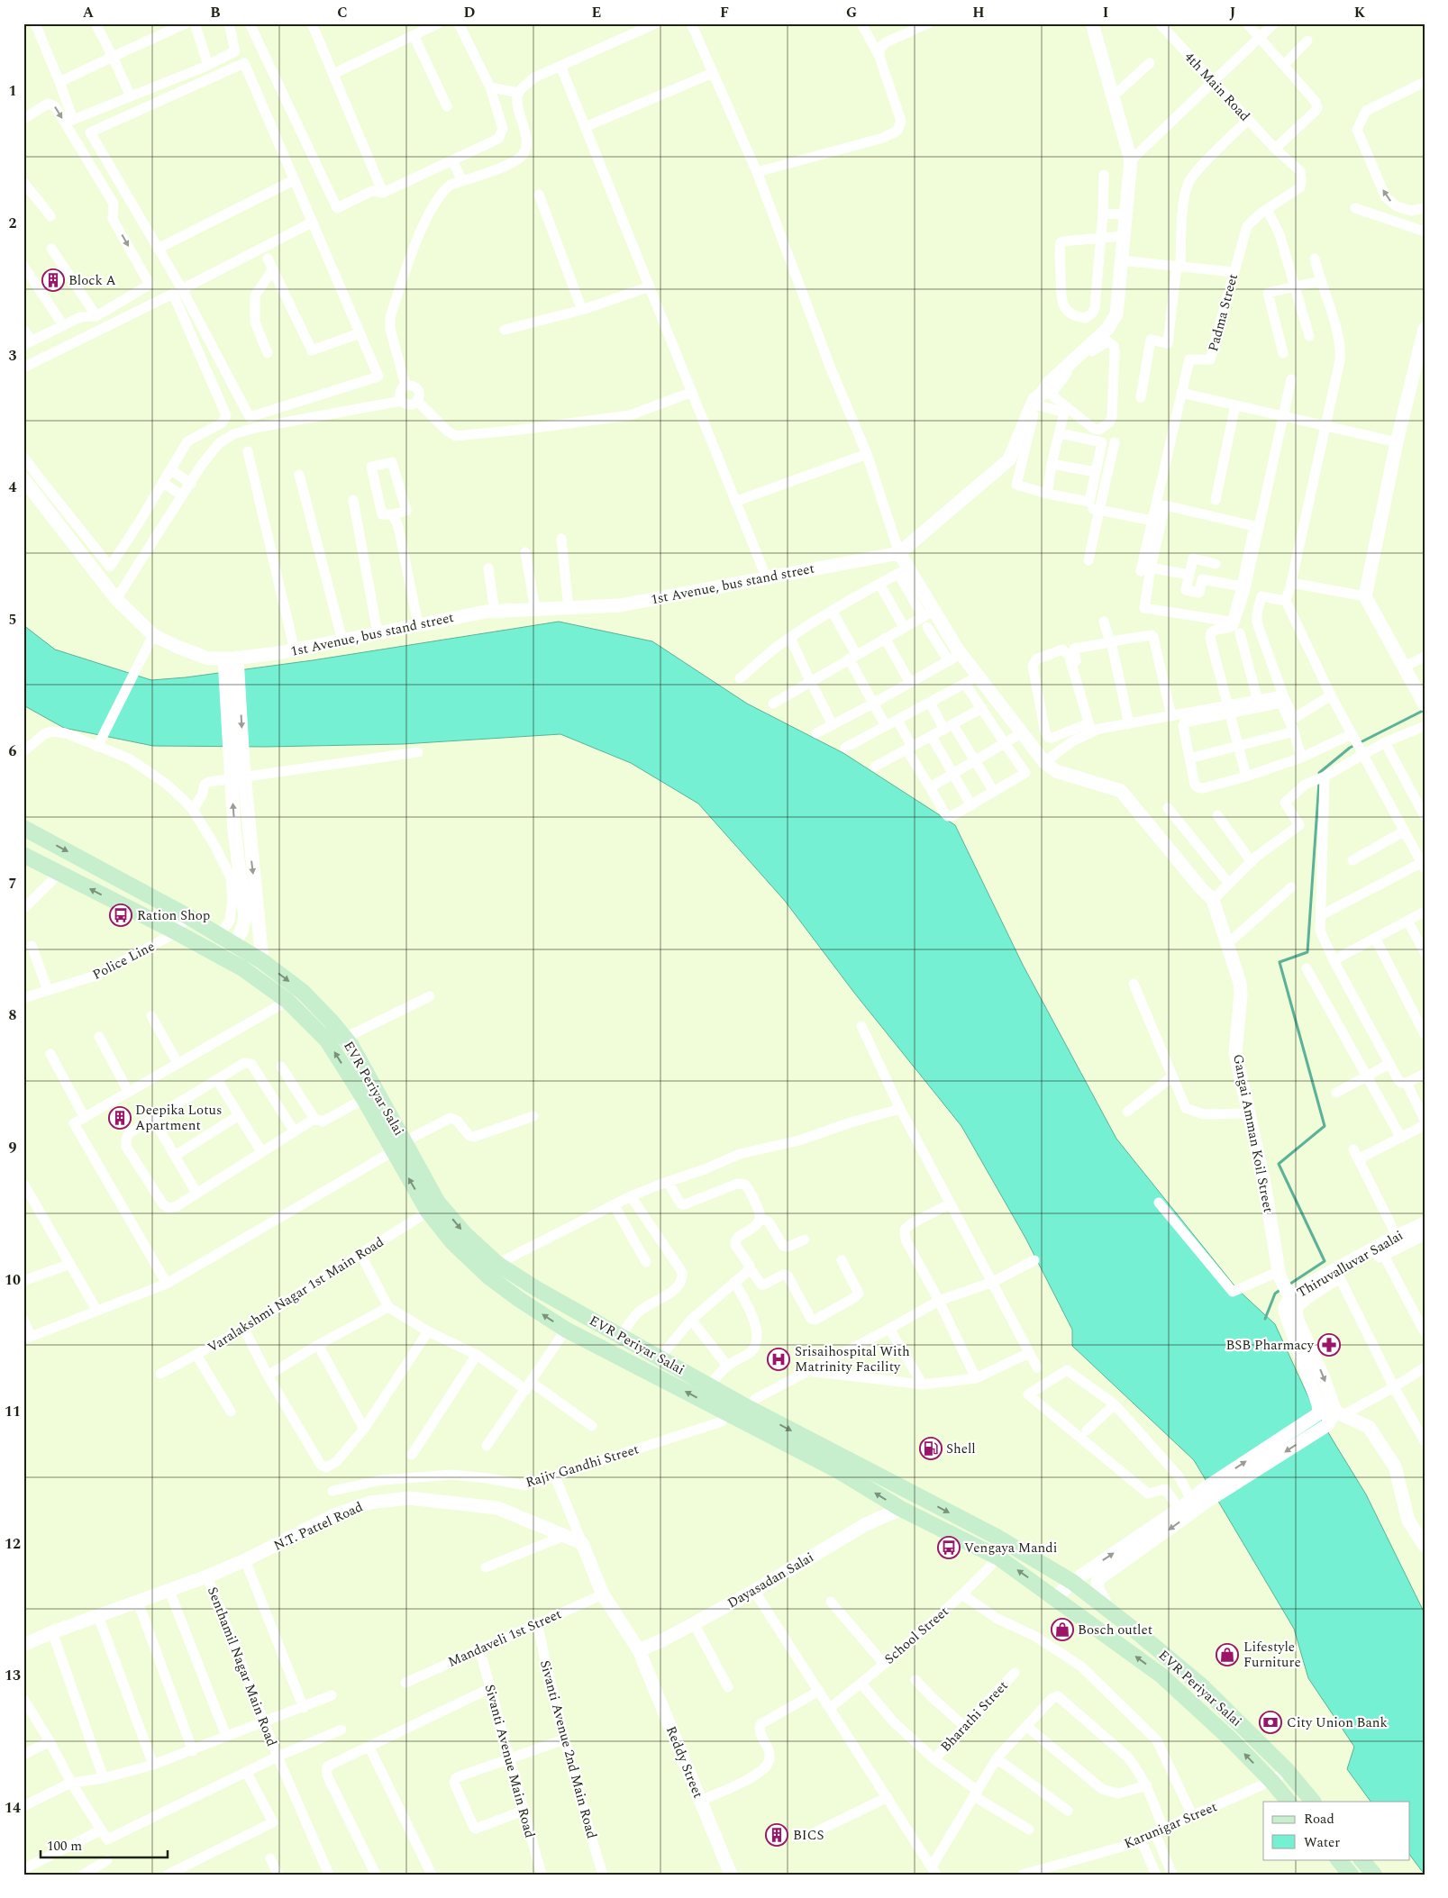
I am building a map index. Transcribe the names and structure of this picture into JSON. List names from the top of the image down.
{
  "streets": {
    "main road": ["EVR Periyar Salai"],
    "street": [
      "4th Main Road",
      "Padma Street",
      "1st Avenue, bus stand street",
      "Police Line",
      "Gangai Amman Koil Street",
      "Thiruvalluvar Saalai",
      "Varalakshmi Nagar 1st Main Road",
      "Rajiv Gandhi Street",
      "N.T. Pattel Road",
      "Dayasadan Salai",
      "School Street",
      "Mandaveli 1st Street",
      "Senthamil Nagar Main Road",
      "Bharathi Street",
      "Sivanti Avenue 2nd Main Road",
      "Sivanti Avenue Main Road",
      "Reddy Street",
      "Karunigar Street"
    ]
  },
  "crossings": [
    ["4th Main Road", "Padma Street"],
    ["1st Avenue, bus stand street", "Gangai Amman Koil Street"],
    ["Police Line", "EVR Periyar Salai"],
    ["EVR Periyar Salai", "Varalakshmi Nagar 1st Main Road"],
    ["EVR Periyar Salai", "Dayasadan Salai"],
    ["EVR Periyar Salai", "School Street"],
    ["EVR Periyar Salai", "Karunigar Street"],
    ["Gangai Amman Koil Street", "Thiruvalluvar Saalai"],
    ["N.T. Pattel Road", "Senthamil Nagar Main Road"],
    ["Dayasadan Salai", "Reddy Street"],
    ["Mandaveli 1st Street", "Sivanti Avenue 2nd Main Road"],
    ["Mandaveli 1st Street", "Sivanti Avenue Main Road"]
  ],
  "places": {
    "building": ["Block A", "Deepika Lotus Apartment", "BICS"],
    "bus stop": ["Ration Shop", "Vengaya Mandi"],
    "pharmacy": ["BSB Pharmacy"],
    "hospital": ["Srisaihospital With Matrinity Facility"],
    "fuel station": ["Shell"],
    "shop": ["Bosch outlet", "Lifestyle Furniture"],
    "bank": ["City Union Bank"]
  },
  "legend": ["Road", "Water"],
  "scale_bar": "100 m",
  "grid": {
    "columns": [
      "A",
      "B",
      "C",
      "D",
      "E",
      "F",
      "G",
      "H",
      "I",
      "J",
      "K"
    ],
    "rows": [
      "1",
      "2",
      "3",
      "4",
      "5",
      "6",
      "7",
      "8",
      "9",
      "10",
      "11",
      "12",
      "13",
      "14"
    ]
  }
}
